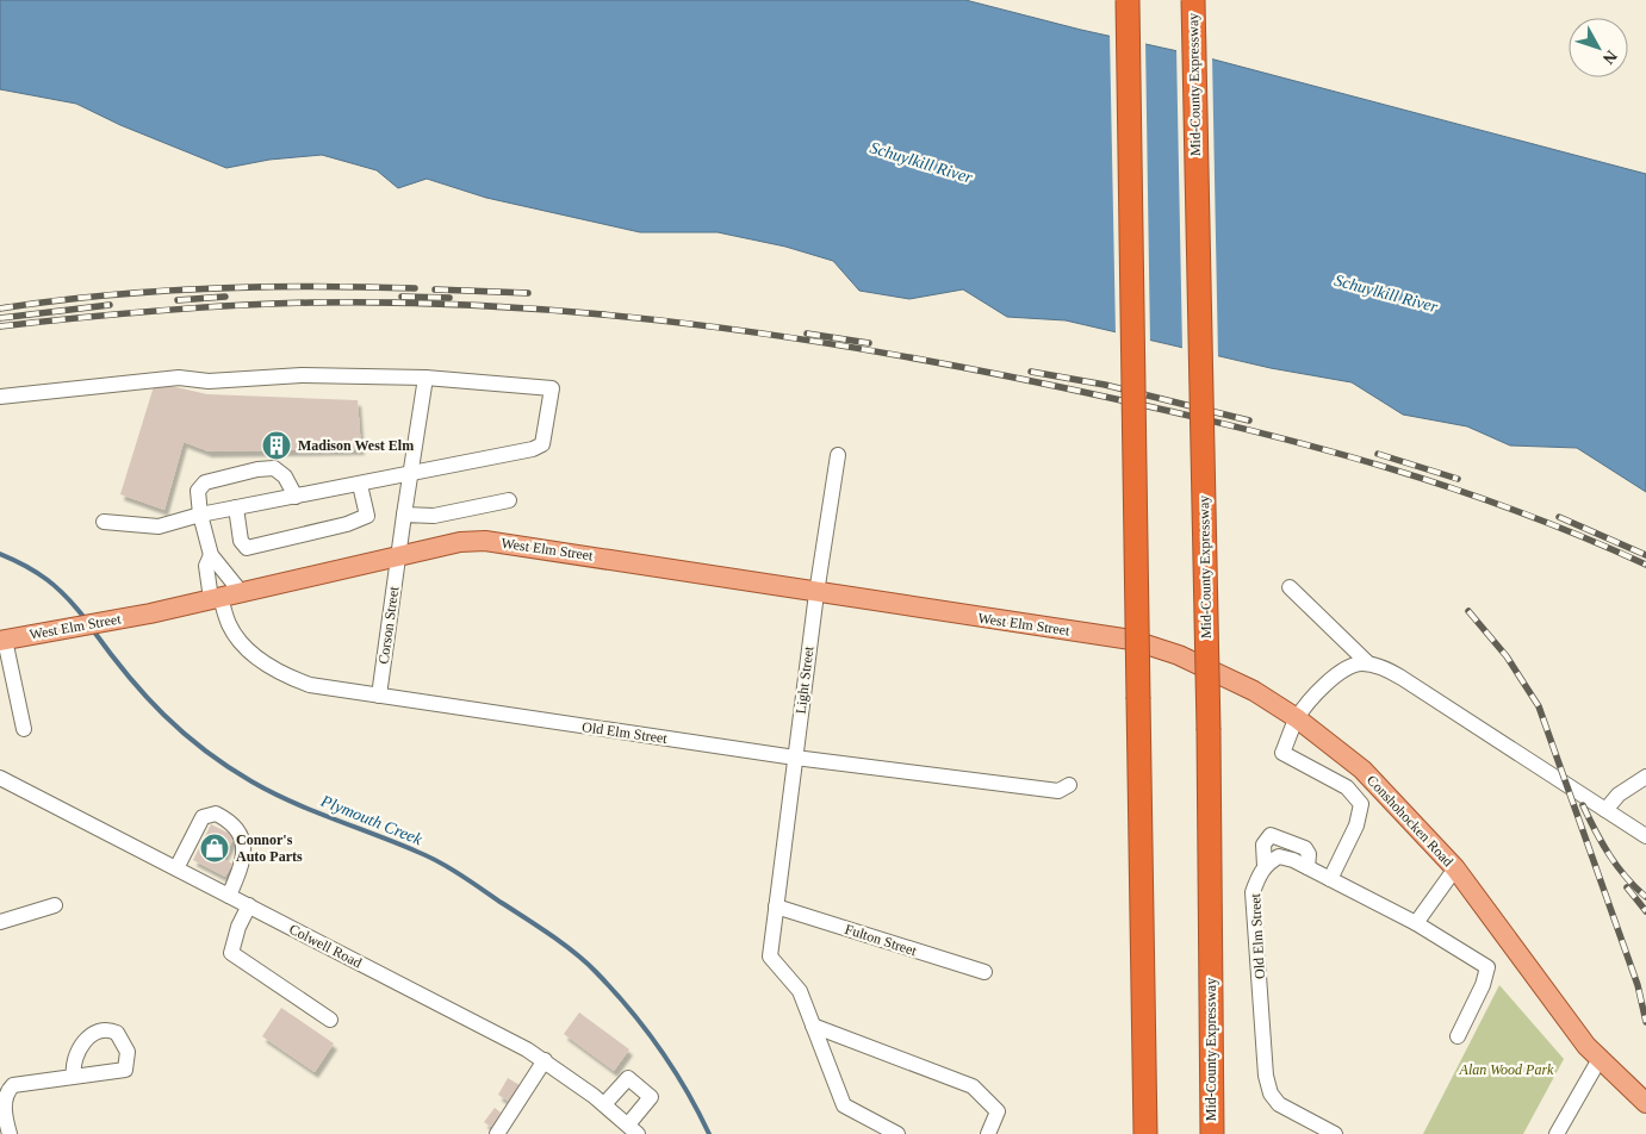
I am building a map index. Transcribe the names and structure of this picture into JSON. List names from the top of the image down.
{
  "streets": {
    "highway": ["Mid-County Expressway"],
    "main road": ["West Elm Street", "Conshohocken Road"],
    "street": [
      "Corson Street",
      "Light Street",
      "Old Elm Street",
      "Fulton Street",
      "Colwell Road"
    ]
  },
  "crossings": [
    ["West Elm Street", "Corson Street"],
    ["West Elm Street", "Light Street"],
    ["West Elm Street", "Old Elm Street"],
    ["West Elm Street", "Conshohocken Road"],
    ["Corson Street", "Old Elm Street"],
    ["Light Street", "Old Elm Street"],
    ["Light Street", "Fulton Street"]
  ],
  "water": ["Schuylkill River", "Plymouth Creek"],
  "parks": ["Alan Wood Park"],
  "places": {
    "building": ["Madison West Elm"],
    "shop": ["Connor's Auto Parts"]
  },
  "north": "bottom right"
}
